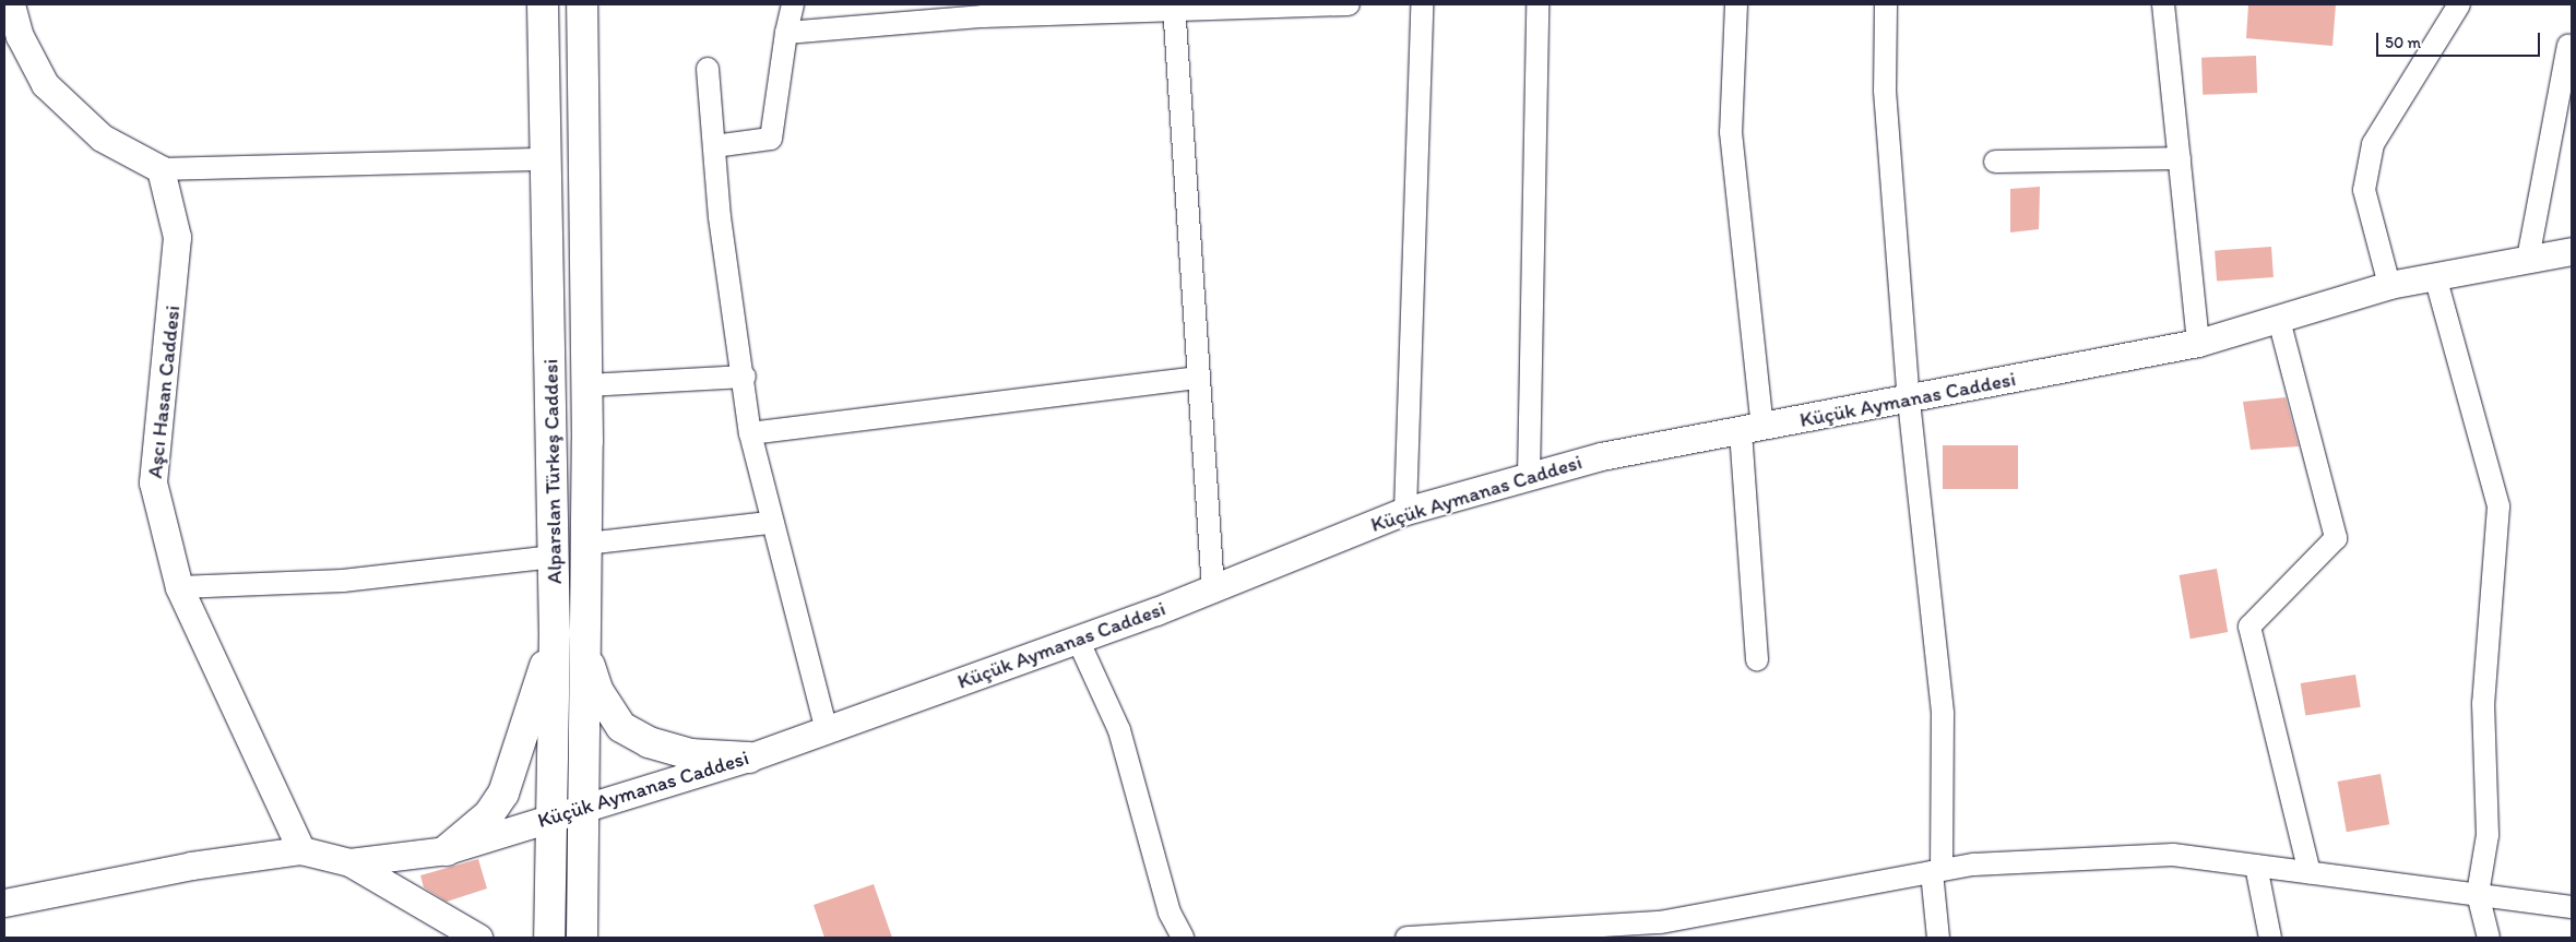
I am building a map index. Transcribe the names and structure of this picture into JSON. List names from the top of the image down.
{
  "streets": {
    "main road": ["Alparslan Türkeş Caddesi"],
    "street": ["Aşcı Hasan Caddesi", "Küçük Aymanas Caddesi"]
  },
  "crossings": [
    ["Küçük Aymanas Caddesi", "Alparslan Türkeş Caddesi"]
  ],
  "scale_bar": "50 m"
}
